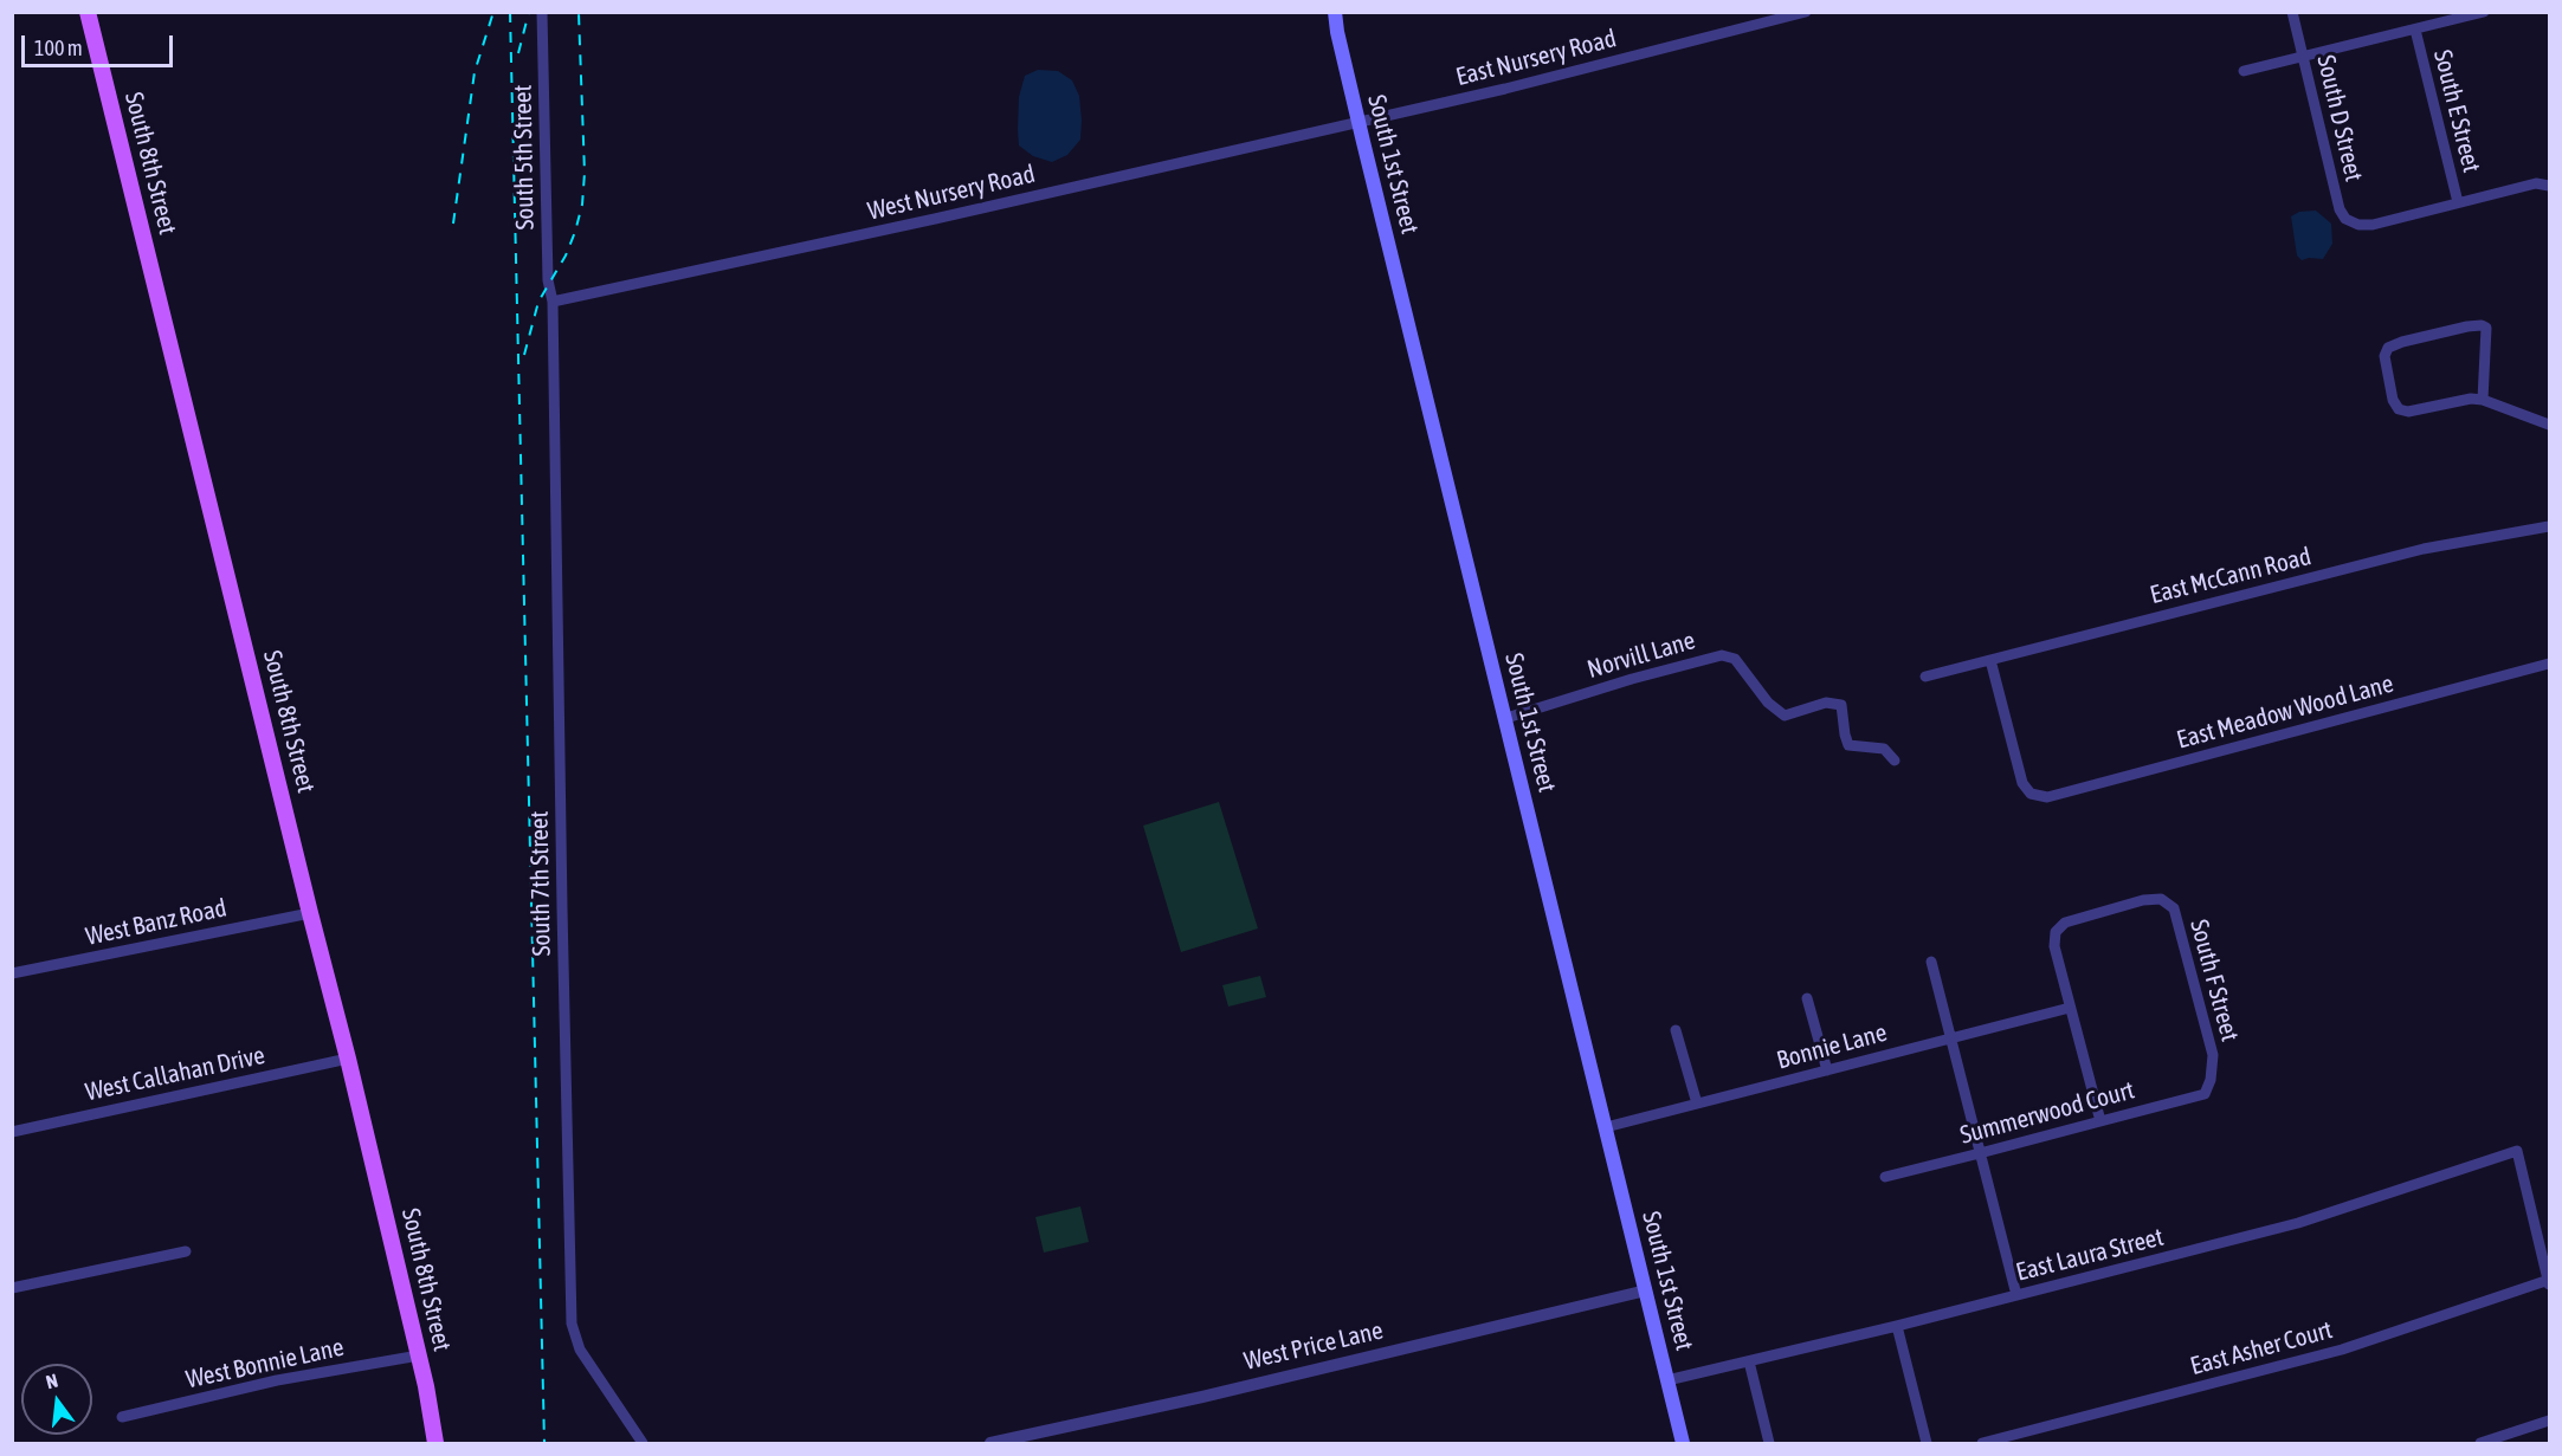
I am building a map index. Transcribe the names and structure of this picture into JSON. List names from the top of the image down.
{
  "streets": {
    "main road": ["South 8th Street", "South 1st Street"],
    "street": [
      "East Nursery Road",
      "South E Street",
      "South D Street",
      "South 5th Street",
      "West Nursery Road",
      "East McCann Road",
      "Norvill Lane",
      "East Meadow Wood Lane",
      "South 7th Street",
      "West Banz Road",
      "South F Street",
      "Bonnie Lane",
      "West Callahan Drive",
      "Summerwood Court",
      "East Laura Street",
      "West Price Lane",
      "East Asher Court",
      "West Bonnie Lane"
    ]
  },
  "crossings": [
    ["East Nursery Road", "South 1st Street"],
    ["East Nursery Road", "West Nursery Road"],
    ["South E Street", "South D Street"],
    ["South 5th Street", "West Nursery Road"],
    ["South 5th Street", "South 7th Street"],
    ["South 8th Street", "West Banz Road"],
    ["South 8th Street", "West Callahan Drive"],
    ["South 8th Street", "West Bonnie Lane"],
    ["South 1st Street", "West Nursery Road"],
    ["South 1st Street", "Norvill Lane"],
    ["South 1st Street", "Bonnie Lane"],
    ["South 1st Street", "East Laura Street"],
    ["South 1st Street", "West Price Lane"],
    ["West Nursery Road", "South 7th Street"],
    ["East McCann Road", "East Meadow Wood Lane"],
    ["South F Street", "Bonnie Lane"],
    ["South F Street", "Summerwood Court"],
    ["East Laura Street", "East Asher Court"]
  ],
  "scale_bar": "100 m",
  "north": "top"
}
